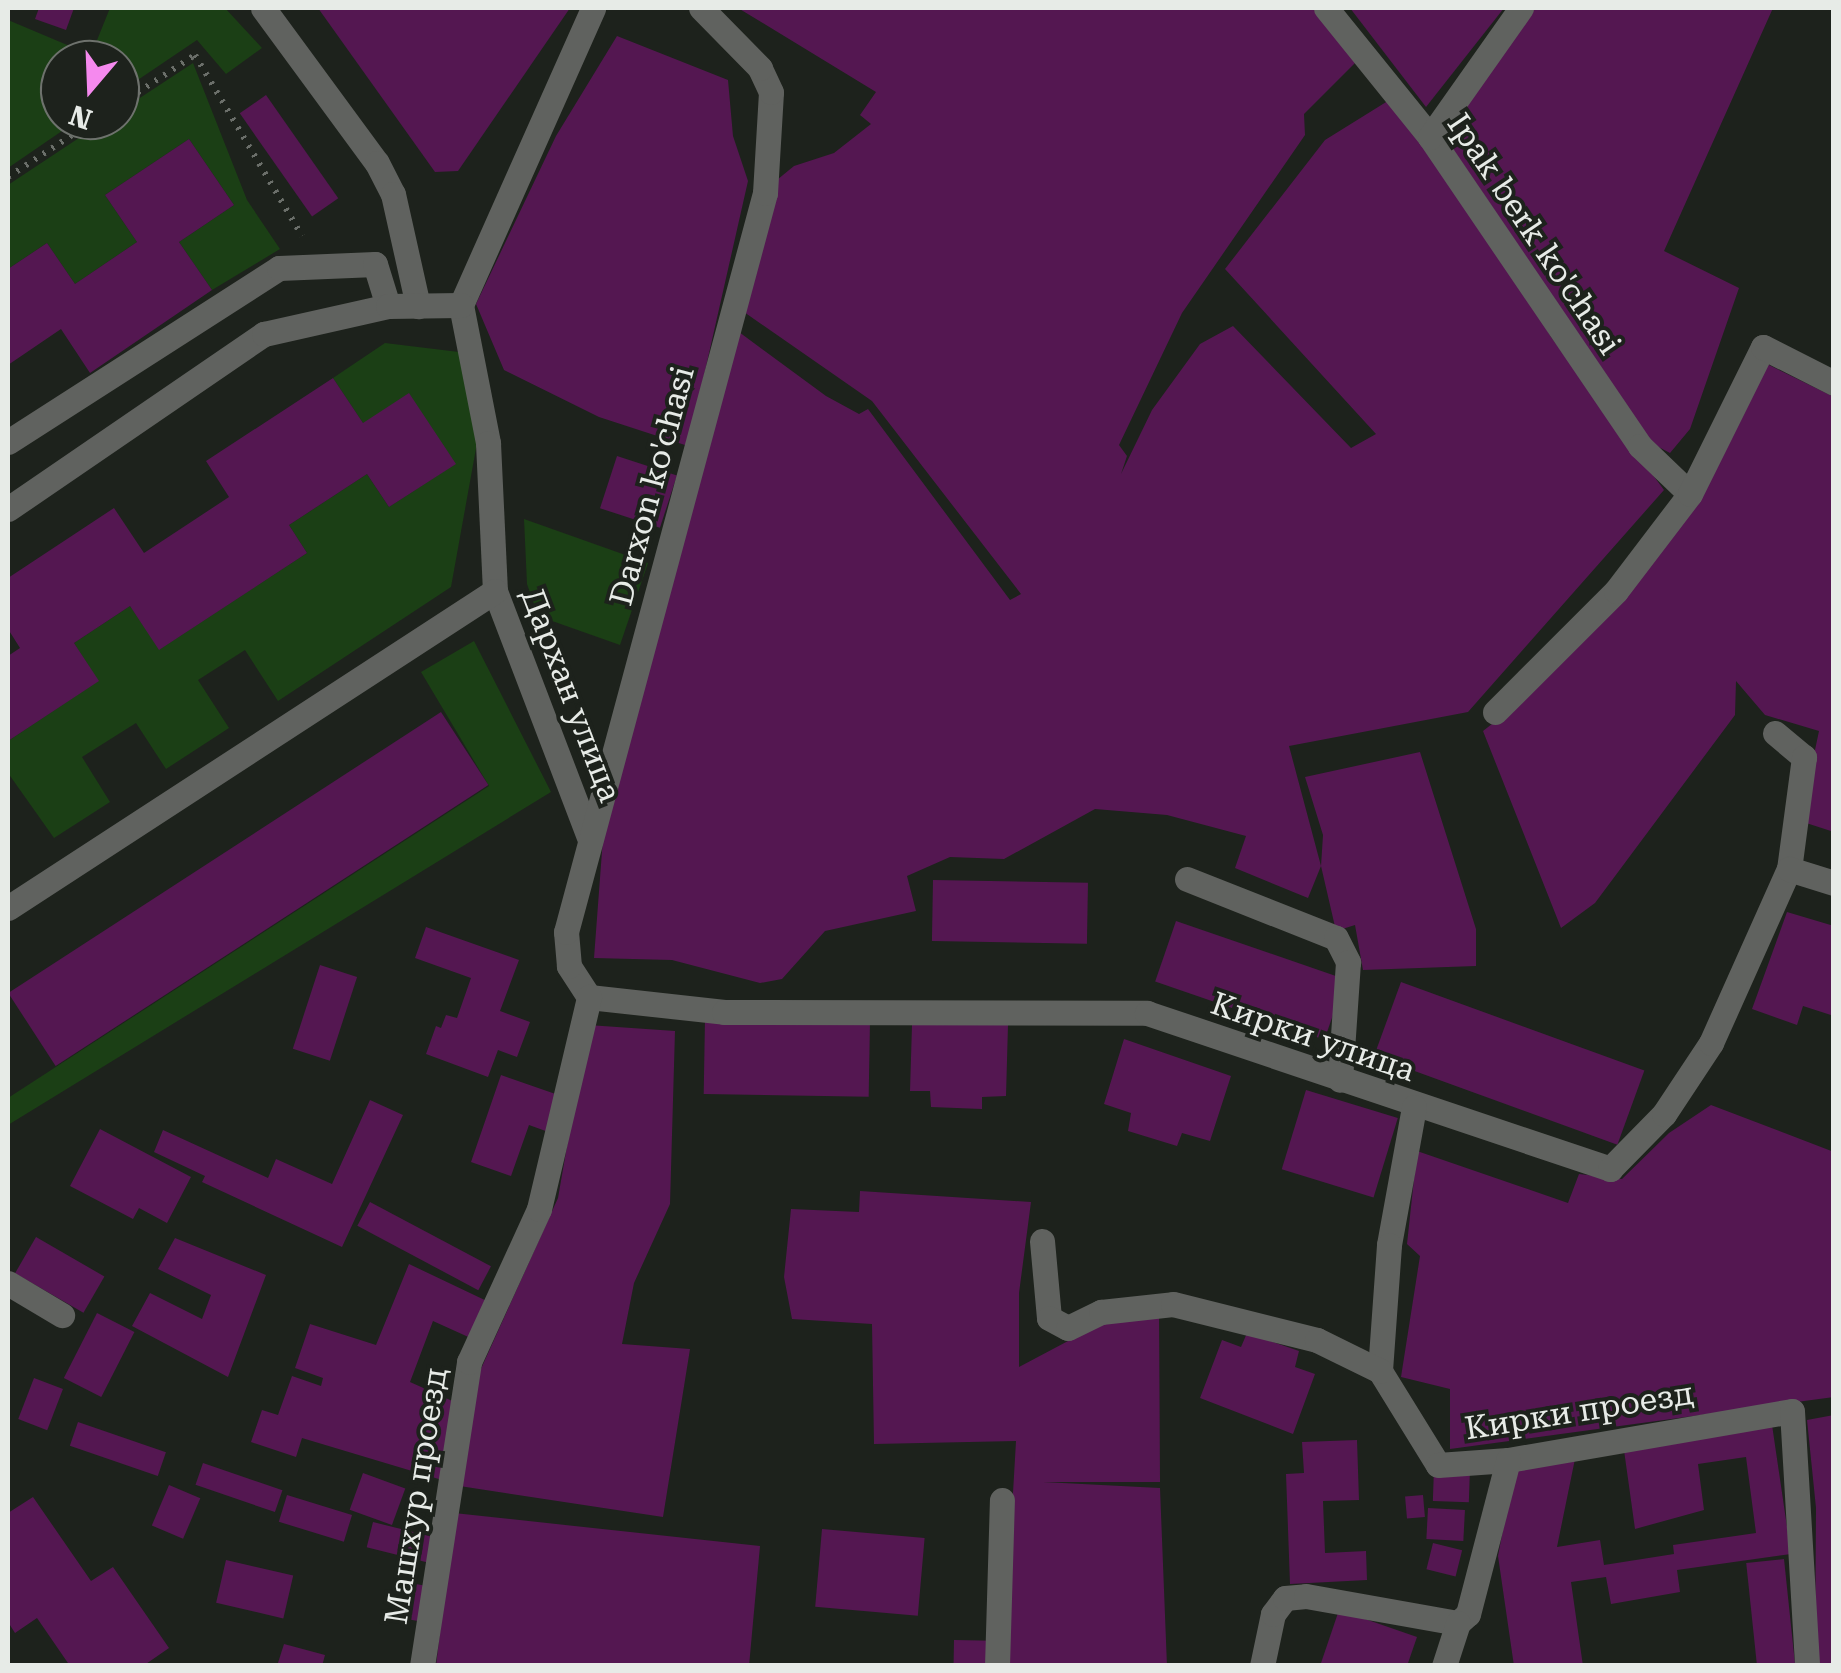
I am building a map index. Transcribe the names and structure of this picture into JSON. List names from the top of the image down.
{
  "streets": {
    "street": [
      "Ipak berk ko'chasi",
      "Darxon ko'chasi",
      "Дархан улица",
      "Кирки улица",
      "Кирки проезд",
      "Машхур проезд"
    ]
  },
  "crossings": [
    ["Darxon ko'chasi", "Дархан улица"],
    ["Darxon ko'chasi", "Кирки улица"],
    ["Darxon ko'chasi", "Машхур проезд"],
    ["Кирки улица", "Машхур проезд"]
  ],
  "north": "bottom"
}
